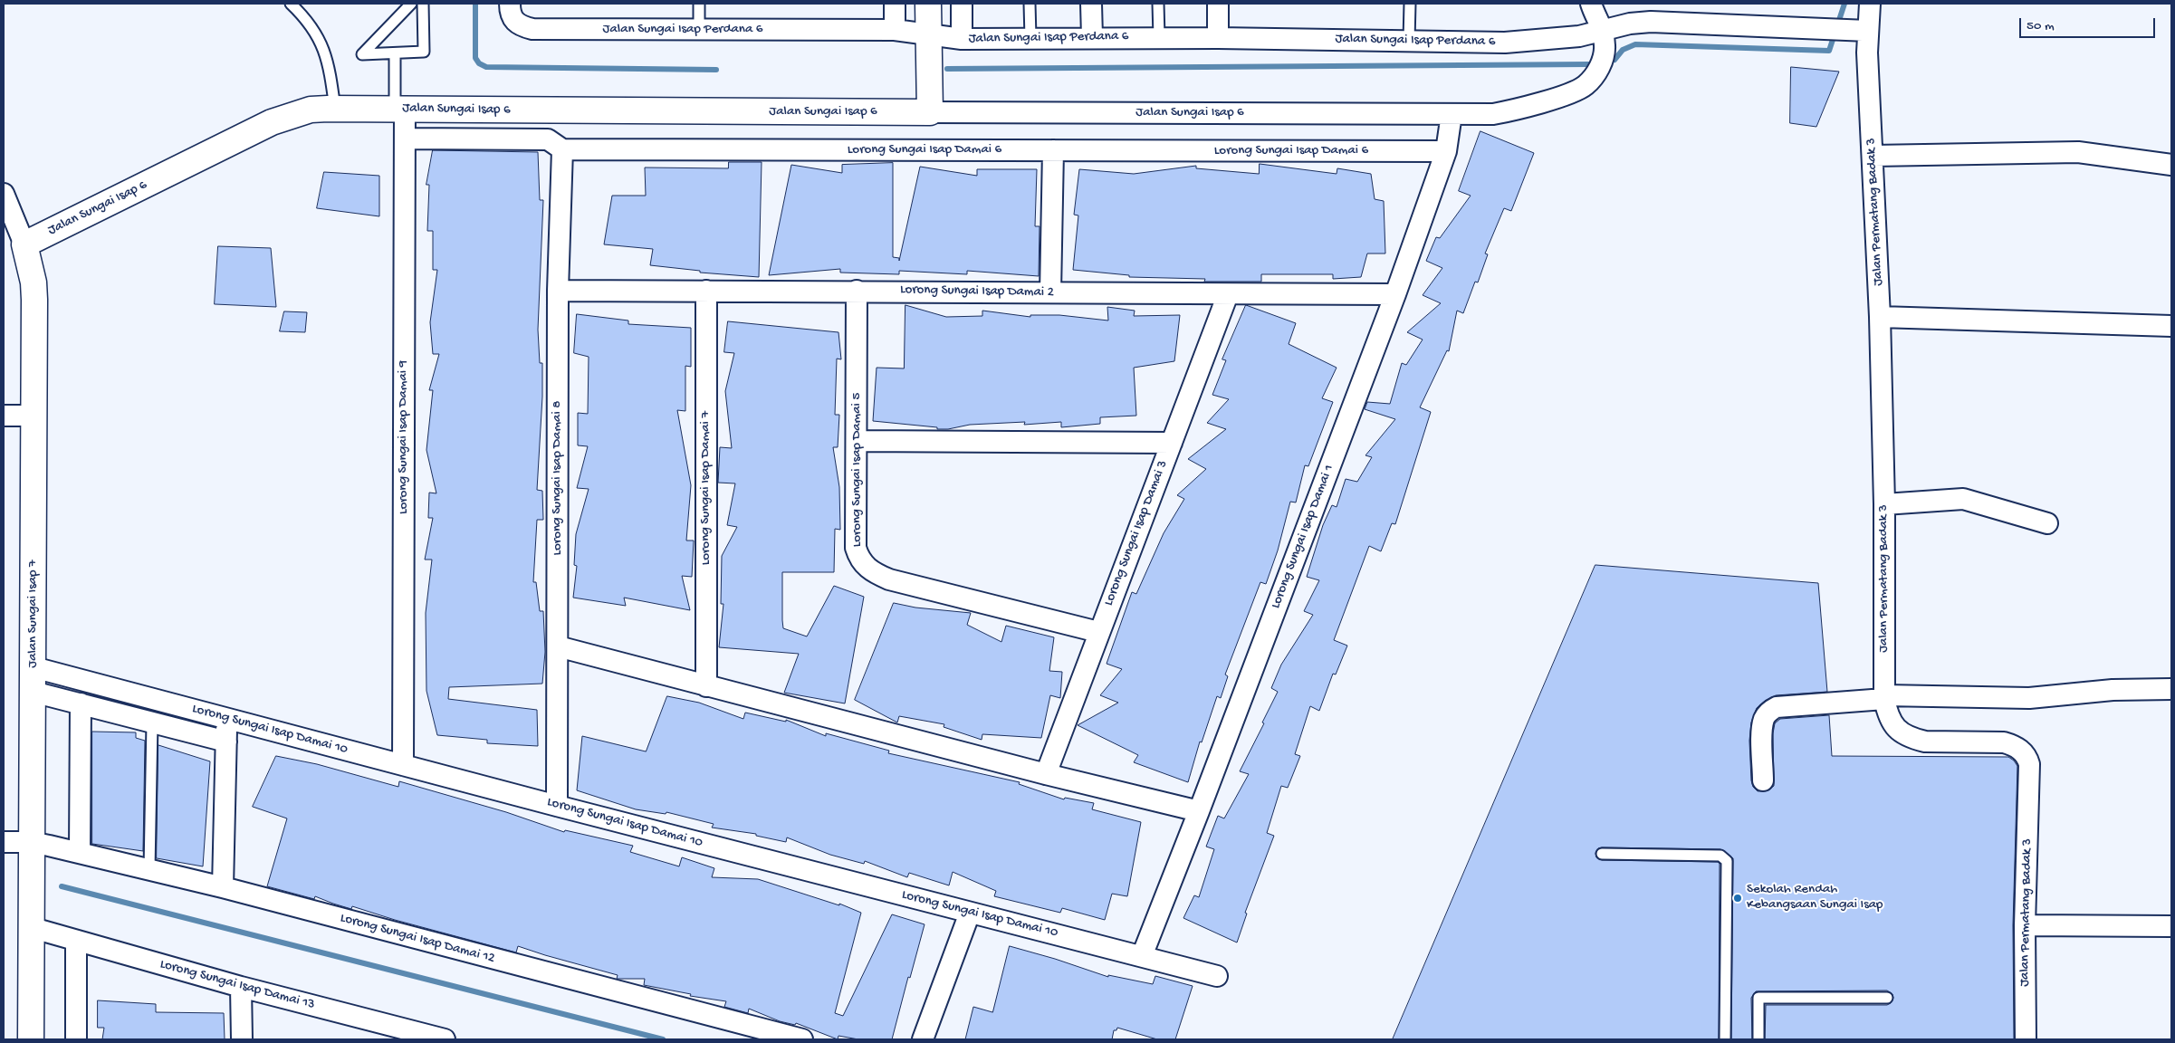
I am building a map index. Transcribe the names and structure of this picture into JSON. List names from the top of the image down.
{
  "streets": {
    "street": [
      "Jalan Sungai Isap Perdana 6",
      "Jalan Sungai Isap 6",
      "Lorong Sungai Isap Damai 6",
      "Jalan Permatang Badak 3",
      "Lorong Sungai Isap Damai 2",
      "Lorong Sungai Isap Damai 9",
      "Lorong Sungai Isap Damai 5",
      "Lorong Sungai Isap Damai 8",
      "Lorong Sungai Isap Damai 7",
      "Lorong Sungai Isap Damai 3",
      "Lorong Sungai Isap Damai 1",
      "Jalan Sungai Isap 7",
      "Lorong Sungai Isap Damai 10",
      "Lorong Sungai Isap Damai 12",
      "Lorong Sungai Isap Damai 13"
    ]
  },
  "crossings": [
    ["Jalan Sungai Isap Perdana 6", "Jalan Sungai Isap 6"],
    ["Jalan Sungai Isap Perdana 6", "Jalan Permatang Badak 3"],
    ["Jalan Sungai Isap 6", "Lorong Sungai Isap Damai 9"],
    ["Jalan Sungai Isap 6", "Lorong Sungai Isap Damai 1"],
    ["Jalan Sungai Isap 6", "Jalan Sungai Isap 7"],
    ["Lorong Sungai Isap Damai 6", "Lorong Sungai Isap Damai 9"],
    ["Lorong Sungai Isap Damai 6", "Lorong Sungai Isap Damai 8"],
    ["Lorong Sungai Isap Damai 6", "Lorong Sungai Isap Damai 1"],
    ["Lorong Sungai Isap Damai 2", "Lorong Sungai Isap Damai 5"],
    ["Lorong Sungai Isap Damai 2", "Lorong Sungai Isap Damai 8"],
    ["Lorong Sungai Isap Damai 2", "Lorong Sungai Isap Damai 7"],
    ["Lorong Sungai Isap Damai 2", "Lorong Sungai Isap Damai 3"],
    ["Lorong Sungai Isap Damai 2", "Lorong Sungai Isap Damai 1"],
    ["Lorong Sungai Isap Damai 9", "Lorong Sungai Isap Damai 10"],
    ["Lorong Sungai Isap Damai 5", "Lorong Sungai Isap Damai 3"],
    ["Lorong Sungai Isap Damai 8", "Lorong Sungai Isap Damai 10"],
    ["Lorong Sungai Isap Damai 1", "Lorong Sungai Isap Damai 10"],
    ["Jalan Sungai Isap 7", "Lorong Sungai Isap Damai 10"],
    ["Jalan Sungai Isap 7", "Lorong Sungai Isap Damai 12"],
    ["Jalan Sungai Isap 7", "Lorong Sungai Isap Damai 13"]
  ],
  "places": ["Sekolah Rendah Kebangsaan Sungai Isap"],
  "scale_bar": "50 m"
}
